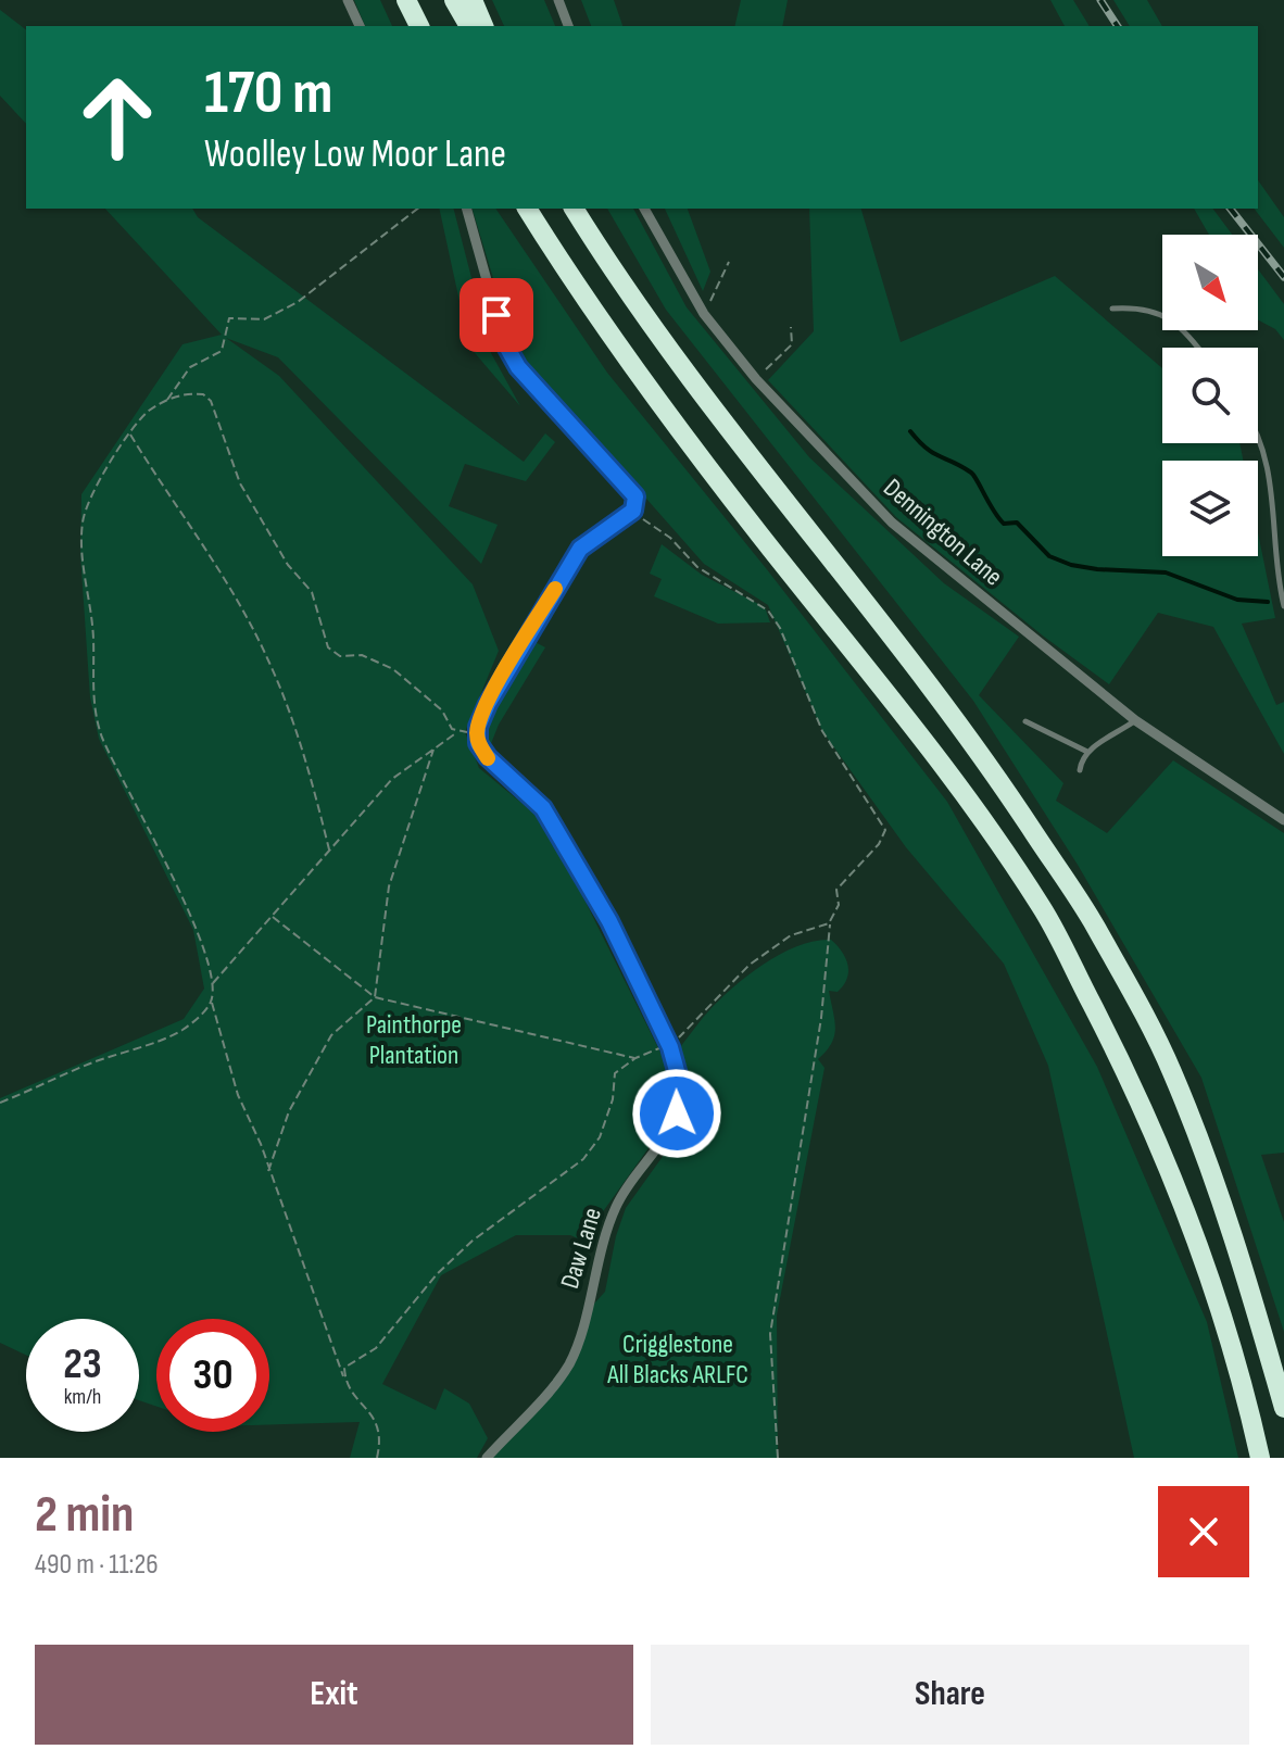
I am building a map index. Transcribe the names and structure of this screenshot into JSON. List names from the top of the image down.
{
  "streets": {
    "street": ["Dennington Lane", "Daw Lane"]
  },
  "parks": ["Painthorpe Plantation", "Crigglestone All Blacks ARLFC"],
  "north": "bottom right",
  "page": {
    "turn": ["170 m", "Woolley Low Moor Lane"],
    "speed": "23 km/h",
    "limit": "30",
    "heading": ["2 min", "490 m · 11:26"],
    "buttons": ["Exit", "Share"]
  }
}
